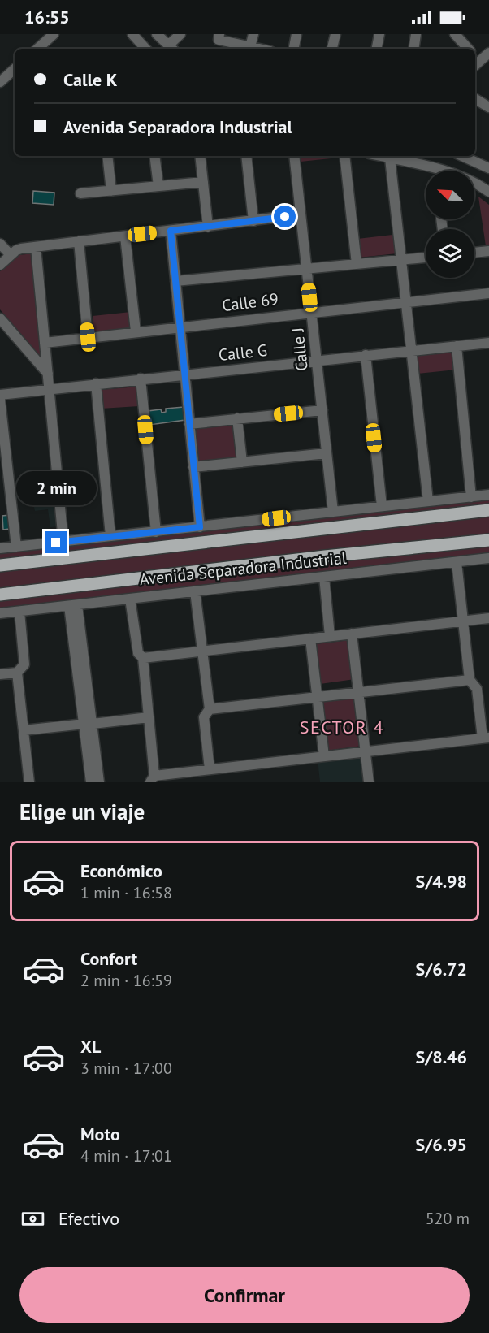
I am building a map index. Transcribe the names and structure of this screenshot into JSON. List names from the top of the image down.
{
  "streets": {
    "main road": ["Avenida Separadora Industrial"],
    "street": ["Calle 69", "Calle J", "Calle G"]
  },
  "crossings": [
    ["Calle 69", "Calle J"],
    ["Calle J", "Calle G"]
  ],
  "districts": ["SECTOR 4"],
  "north": "top left",
  "page": {
    "status": "16:55",
    "banner": ["Calle K", "Avenida Separadora Industrial"],
    "bubble": "2 min",
    "heading": "Elige un viaje",
    "list": [
      {
        "name": "Económico",
        "note": "1 min · 16:58",
        "value": "S/4.98"
      },
      {
        "name": "Confort",
        "note": "2 min · 16:59",
        "value": "S/6.72"
      },
      {
        "name": "XL",
        "note": "3 min · 17:00",
        "value": "S/8.46"
      },
      {
        "name": "Moto",
        "note": "4 min · 17:01",
        "value": "S/6.95"
      }
    ],
    "pay": ["Efectivo", "520 m"],
    "buttons": "Confirmar"
  }
}
